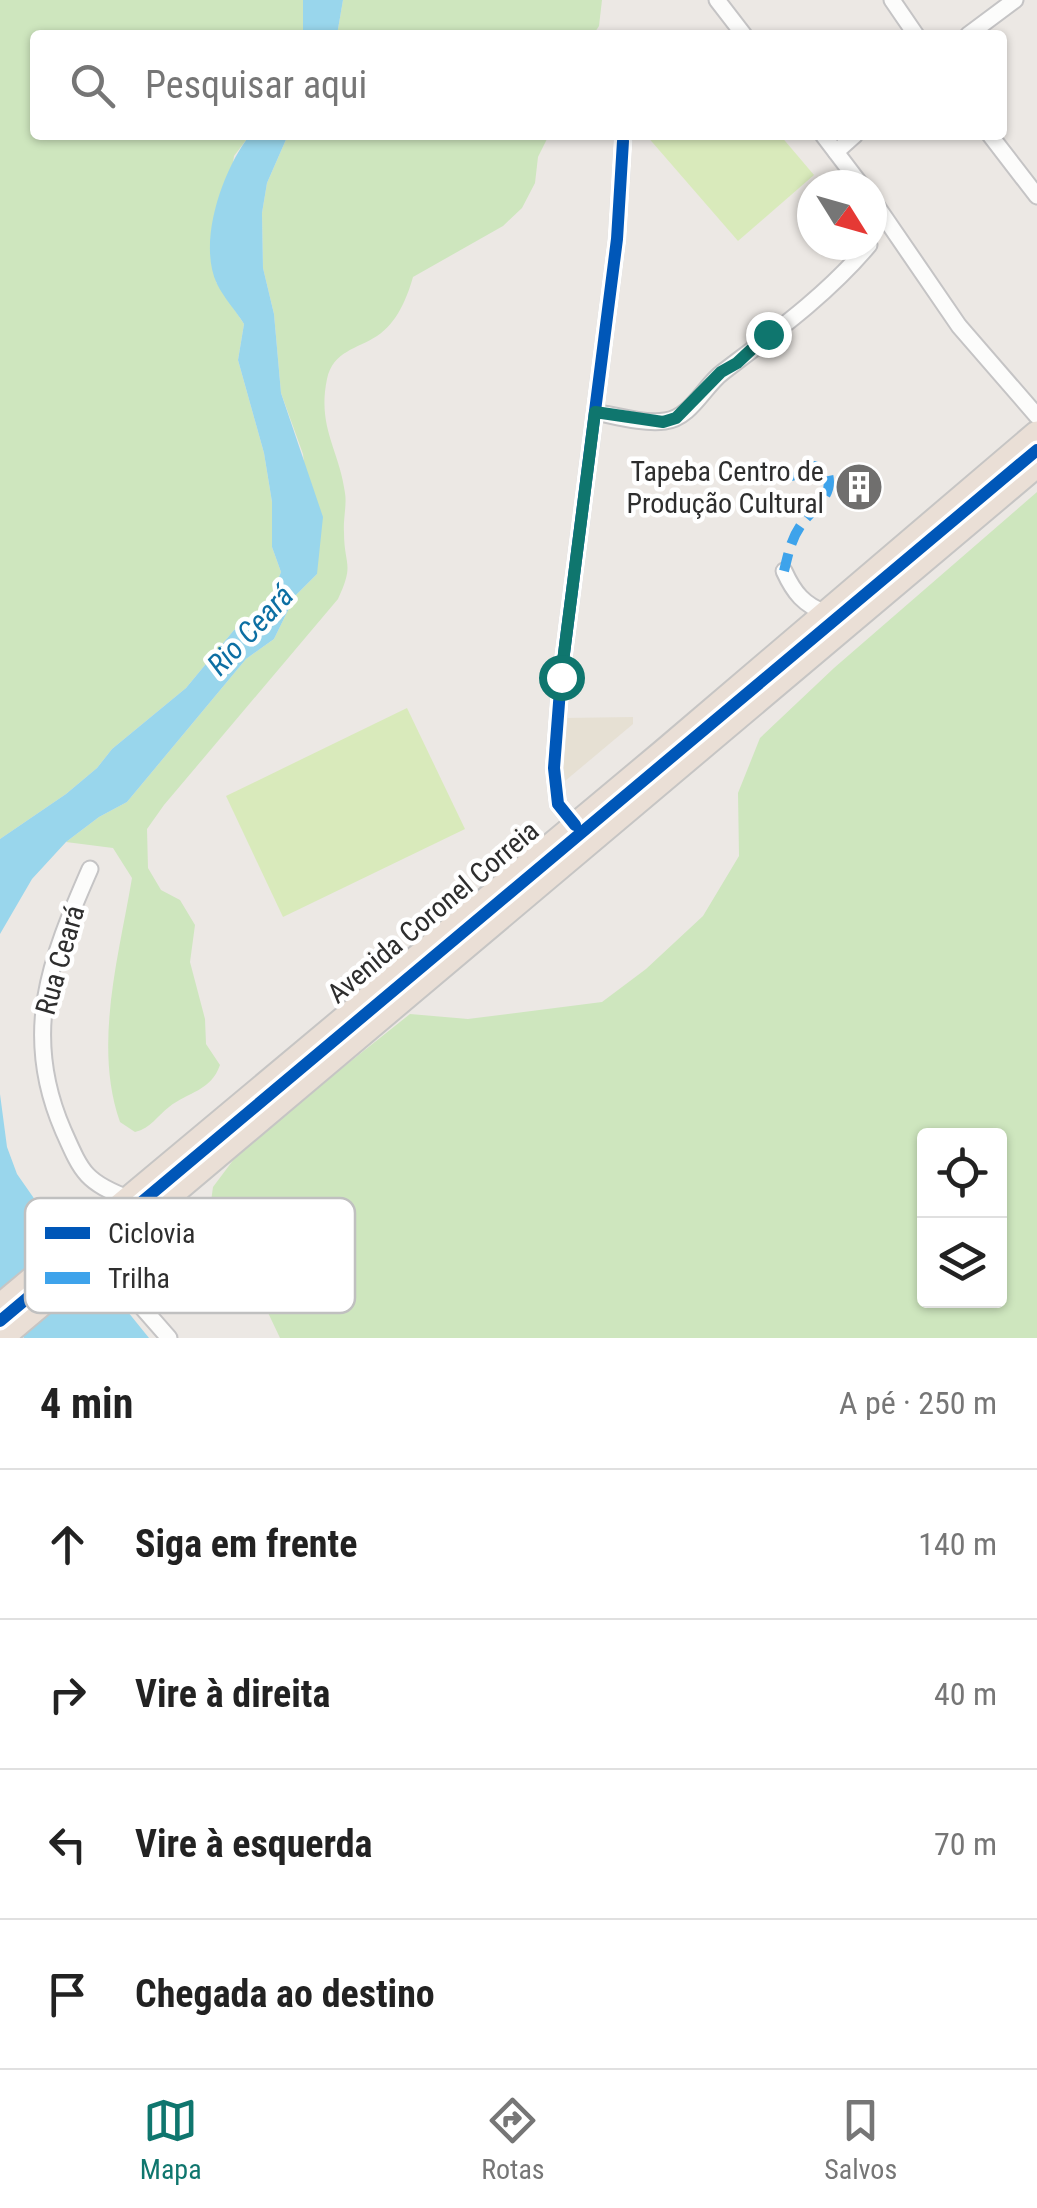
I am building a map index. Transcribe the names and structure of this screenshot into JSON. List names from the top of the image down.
{
  "streets": {
    "highway": ["Avenida Coronel Correia"],
    "street": ["Rua Ceará"]
  },
  "crossings": [
    ["Avenida Coronel Correia", "Rua Ceará"]
  ],
  "water": ["Rio Ceará"],
  "places": {
    "building": ["Tapeba Centro de Produção Cultural"]
  },
  "legend": ["Ciclovia", "Trilha"],
  "north": "bottom right",
  "page": {
    "search": "Pesquisar aqui",
    "heading": ["4 min", "A pé · 250 m"],
    "list": [
      ["Siga em frente", "140 m"],
      ["Vire à direita", "40 m"],
      ["Vire à esquerda", "70 m"],
      "Chegada ao destino"
    ],
    "nav": ["Mapa", "Rotas", "Salvos"]
  }
}
